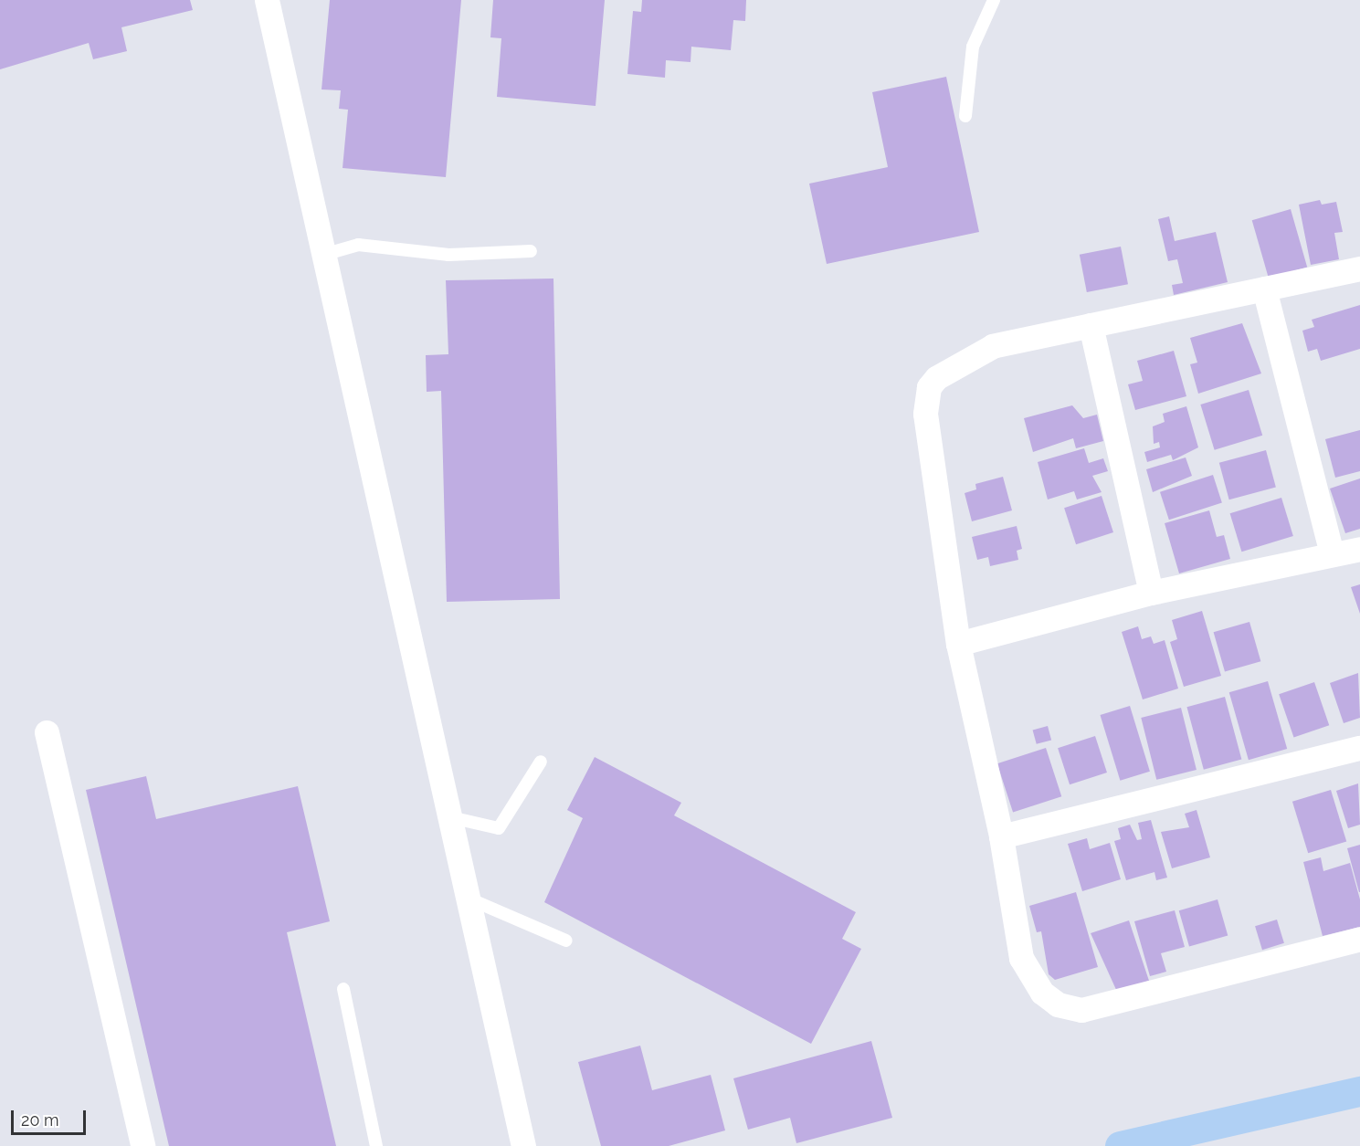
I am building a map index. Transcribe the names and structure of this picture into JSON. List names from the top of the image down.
{
  "scale_bar": "20 m"
}
